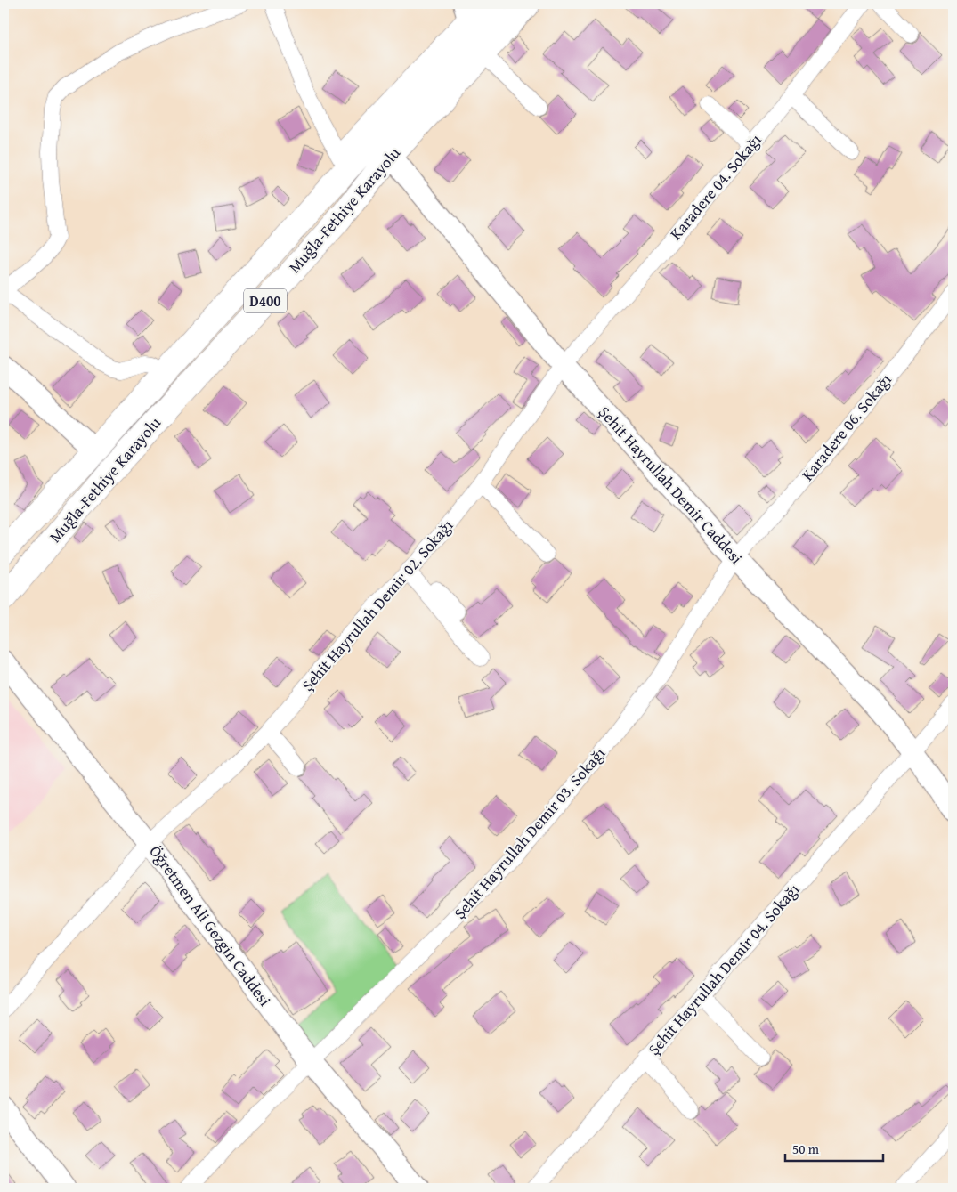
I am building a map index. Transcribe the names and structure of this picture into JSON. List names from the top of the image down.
{
  "streets": {
    "highway": ["Muğla-Fethiye Karayolu", "D400"],
    "street": [
      "Karadere 04. Sokağı",
      "Karadere 06. Sokağı",
      "Şehit Hayrullah Demir Caddesi",
      "Şehit Hayrullah Demir 02. Sokağı",
      "Şehit Hayrullah Demir 03. Sokağı",
      "Öğretmen Ali Gezgin Caddesi",
      "Şehit Hayrullah Demir 04. Sokağı"
    ]
  },
  "crossings": [
    ["Karadere 04. Sokağı", "Şehit Hayrullah Demir Caddesi"],
    ["Karadere 04. Sokağı", "Şehit Hayrullah Demir 02. Sokağı"],
    ["Muğla-Fethiye Karayolu", "Şehit Hayrullah Demir Caddesi"],
    ["Karadere 06. Sokağı", "Şehit Hayrullah Demir Caddesi"],
    ["Karadere 06. Sokağı", "Şehit Hayrullah Demir 03. Sokağı"],
    ["Şehit Hayrullah Demir Caddesi", "Şehit Hayrullah Demir 02. Sokağı"],
    ["Şehit Hayrullah Demir Caddesi", "Şehit Hayrullah Demir 03. Sokağı"],
    ["Şehit Hayrullah Demir Caddesi", "Şehit Hayrullah Demir 04. Sokağı"],
    ["Şehit Hayrullah Demir 02. Sokağı", "Öğretmen Ali Gezgin Caddesi"],
    ["Şehit Hayrullah Demir 03. Sokağı", "Öğretmen Ali Gezgin Caddesi"]
  ],
  "scale_bar": "50 m"
}
